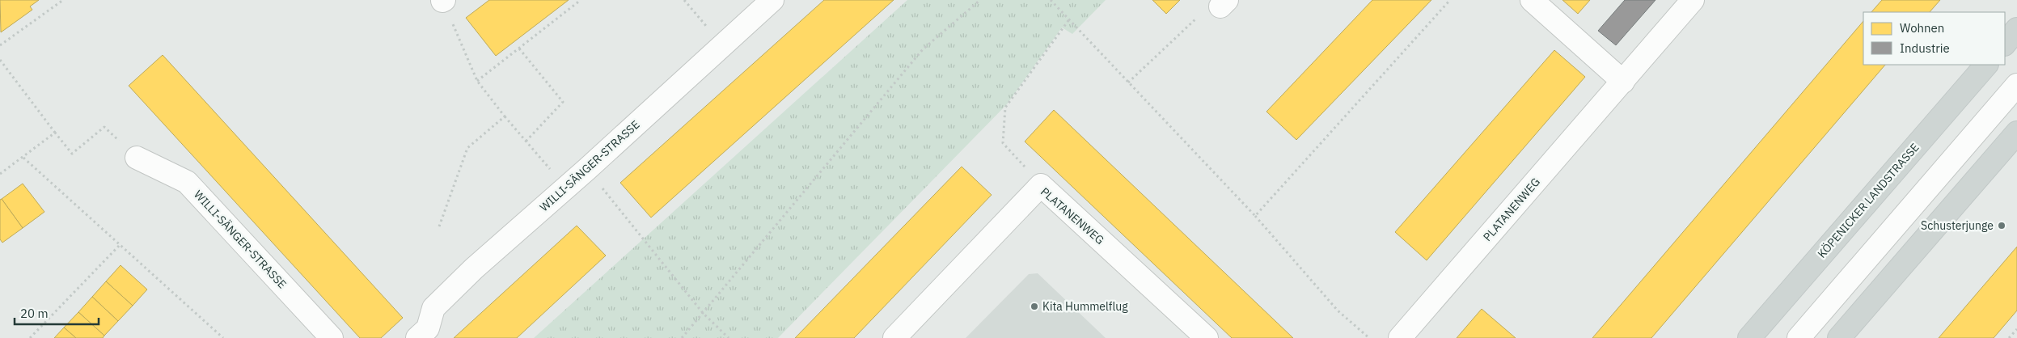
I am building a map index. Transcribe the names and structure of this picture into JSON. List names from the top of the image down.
{
  "streets": {
    "main road": ["KÖPENICKER LANDSTRASSE"],
    "street": ["WILLI-SÄNGER-STRASSE", "PLATANENWEG"]
  },
  "places": ["Schusterjunge", "Kita Hummelflug"],
  "legend": ["Wohnen", "Industrie"],
  "scale_bar": "20 m"
}
